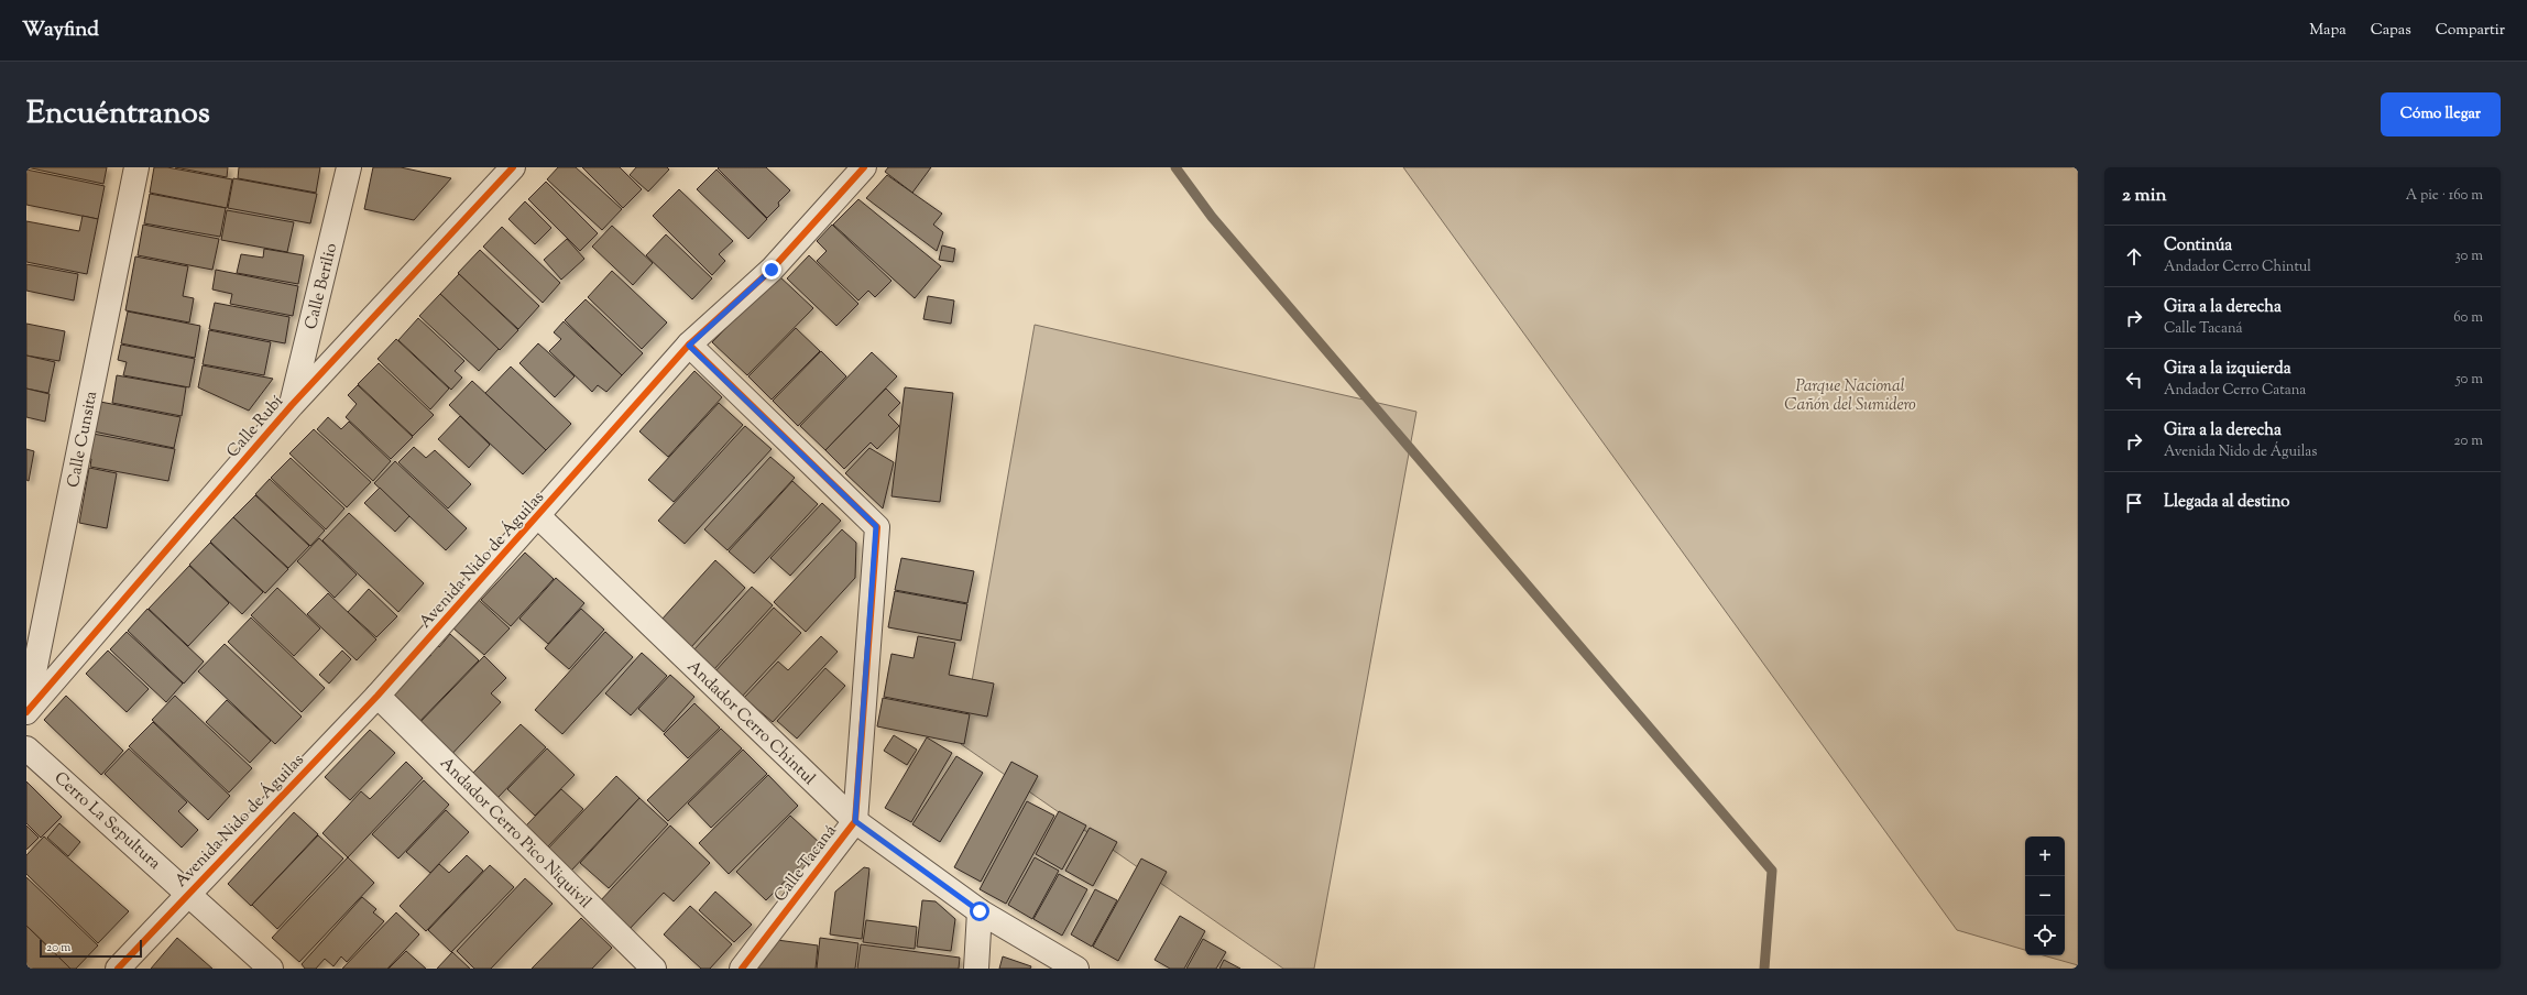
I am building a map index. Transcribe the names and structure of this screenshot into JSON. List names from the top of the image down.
{
  "streets": {
    "street": [
      "Calle Berilio",
      "Calle Rubí",
      "Calle Cunsita",
      "Avenida Nido de Águilas",
      "Andador Cerro Chintul",
      "Cerro La Sepultura",
      "Andador Cerro Pico Niquivil",
      "Calle Tacaná"
    ]
  },
  "crossings": [
    ["Calle Berilio", "Calle Rubí"],
    ["Calle Rubí", "Calle Cunsita"],
    ["Avenida Nido de Águilas", "Andador Cerro Chintul"],
    ["Avenida Nido de Águilas", "Cerro La Sepultura"],
    ["Avenida Nido de Águilas", "Andador Cerro Pico Niquivil"],
    ["Avenida Nido de Águilas", "Calle Tacaná"],
    ["Andador Cerro Chintul", "Calle Tacaná"]
  ],
  "parks": ["Parque Nacional Cañón del Sumidero"],
  "scale_bar": "20 m",
  "page": {
    "header": "Wayfind",
    "nav": ["Mapa", "Capas", "Compartir"],
    "title": "Encuéntranos",
    "buttons": "Cómo llegar",
    "heading": ["2 min", "A pie · 160 m"],
    "list": [
      ["Continúa", "Andador Cerro Chintul", "30 m"],
      ["Gira a la derecha", "Calle Tacaná", "60 m"],
      ["Gira a la izquierda", "Andador Cerro Catana", "50 m"],
      ["Gira a la derecha", "Avenida Nido de Águilas", "20 m"],
      "Llegada al destino"
    ],
    "map_buttons": ["+", "−"],
    "scale": "20 m"
  }
}
